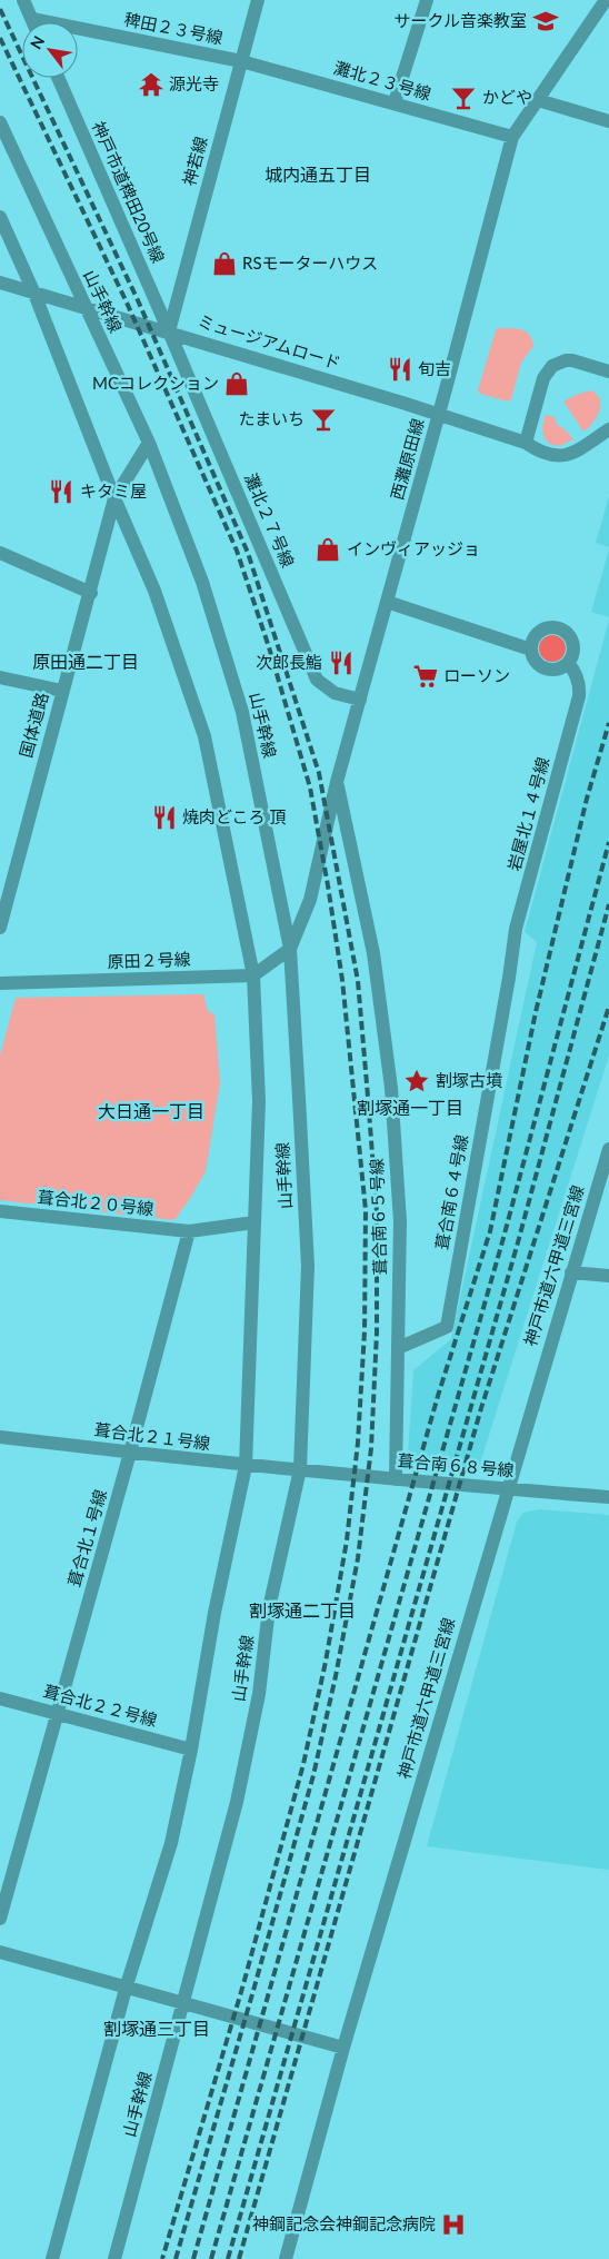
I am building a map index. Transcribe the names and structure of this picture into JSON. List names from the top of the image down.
{
  "streets": {
    "street": [
      "稗田２３号線",
      "灘北２３号線",
      "神若線",
      "神戸市道稗田20号線",
      "山手幹線",
      "ミュージアムロード",
      "西灘原田線",
      "灘北２７号線",
      "国体道路",
      "岩屋北１４号線",
      "原田２号線",
      "葺合南６４号線",
      "葺合北２０号線",
      "葺合南６５号線",
      "神戸市道六甲道三宮線",
      "葺合北２１号線",
      "葺合南６８号線",
      "葺合北１号線",
      "葺合北２２号線"
    ]
  },
  "crossings": [
    ["稗田２３号線", "灘北２３号線"],
    ["稗田２３号線", "神若線"],
    ["灘北２３号線", "神若線"],
    ["灘北２３号線", "西灘原田線"],
    ["神若線", "神戸市道稗田20号線"],
    ["神若線", "ミュージアムロード"],
    ["神若線", "灘北２７号線"],
    ["神戸市道稗田20号線", "ミュージアムロード"],
    ["神戸市道稗田20号線", "灘北２７号線"],
    ["山手幹線", "ミュージアムロード"],
    ["山手幹線", "西灘原田線"],
    ["山手幹線", "国体道路"],
    ["山手幹線", "原田２号線"],
    ["山手幹線", "葺合北２１号線"],
    ["山手幹線", "葺合南６８号線"],
    ["山手幹線", "葺合北２２号線"],
    ["ミュージアムロード", "西灘原田線"],
    ["ミュージアムロード", "灘北２７号線"],
    ["西灘原田線", "灘北２７号線"],
    ["西灘原田線", "葺合南６５号線"],
    ["岩屋北１４号線", "葺合南６４号線"],
    ["葺合南６４号線", "葺合南６５号線"],
    ["葺合北２０号線", "葺合北１号線"],
    ["葺合南６５号線", "葺合南６８号線"],
    ["神戸市道六甲道三宮線", "葺合南６８号線"],
    ["葺合北２１号線", "葺合南６８号線"],
    ["葺合北２１号線", "葺合北１号線"],
    ["葺合北１号線", "葺合北２２号線"]
  ],
  "districts": [
    "城内通五丁目",
    "原田通二丁目",
    "割塚通一丁目",
    "大日通一丁目",
    "割塚通二丁目",
    "割塚通三丁目"
  ],
  "places": {
    "school or university": ["サークル音楽教室"],
    "temple": ["源光寺"],
    "bar": ["かどや", "たまいち"],
    "shop": ["RSモーターハウス", "MCコレクション", "インヴィアッジョ"],
    "restaurant": [
      "旬吉",
      "キタミ屋",
      "次郎長鮨",
      "焼肉どころ 頂"
    ],
    "supermarket": ["ローソン"],
    "place": ["割塚古墳"],
    "hospital": ["神鋼記念会神鋼記念病院"]
  },
  "north": "top left"
}
